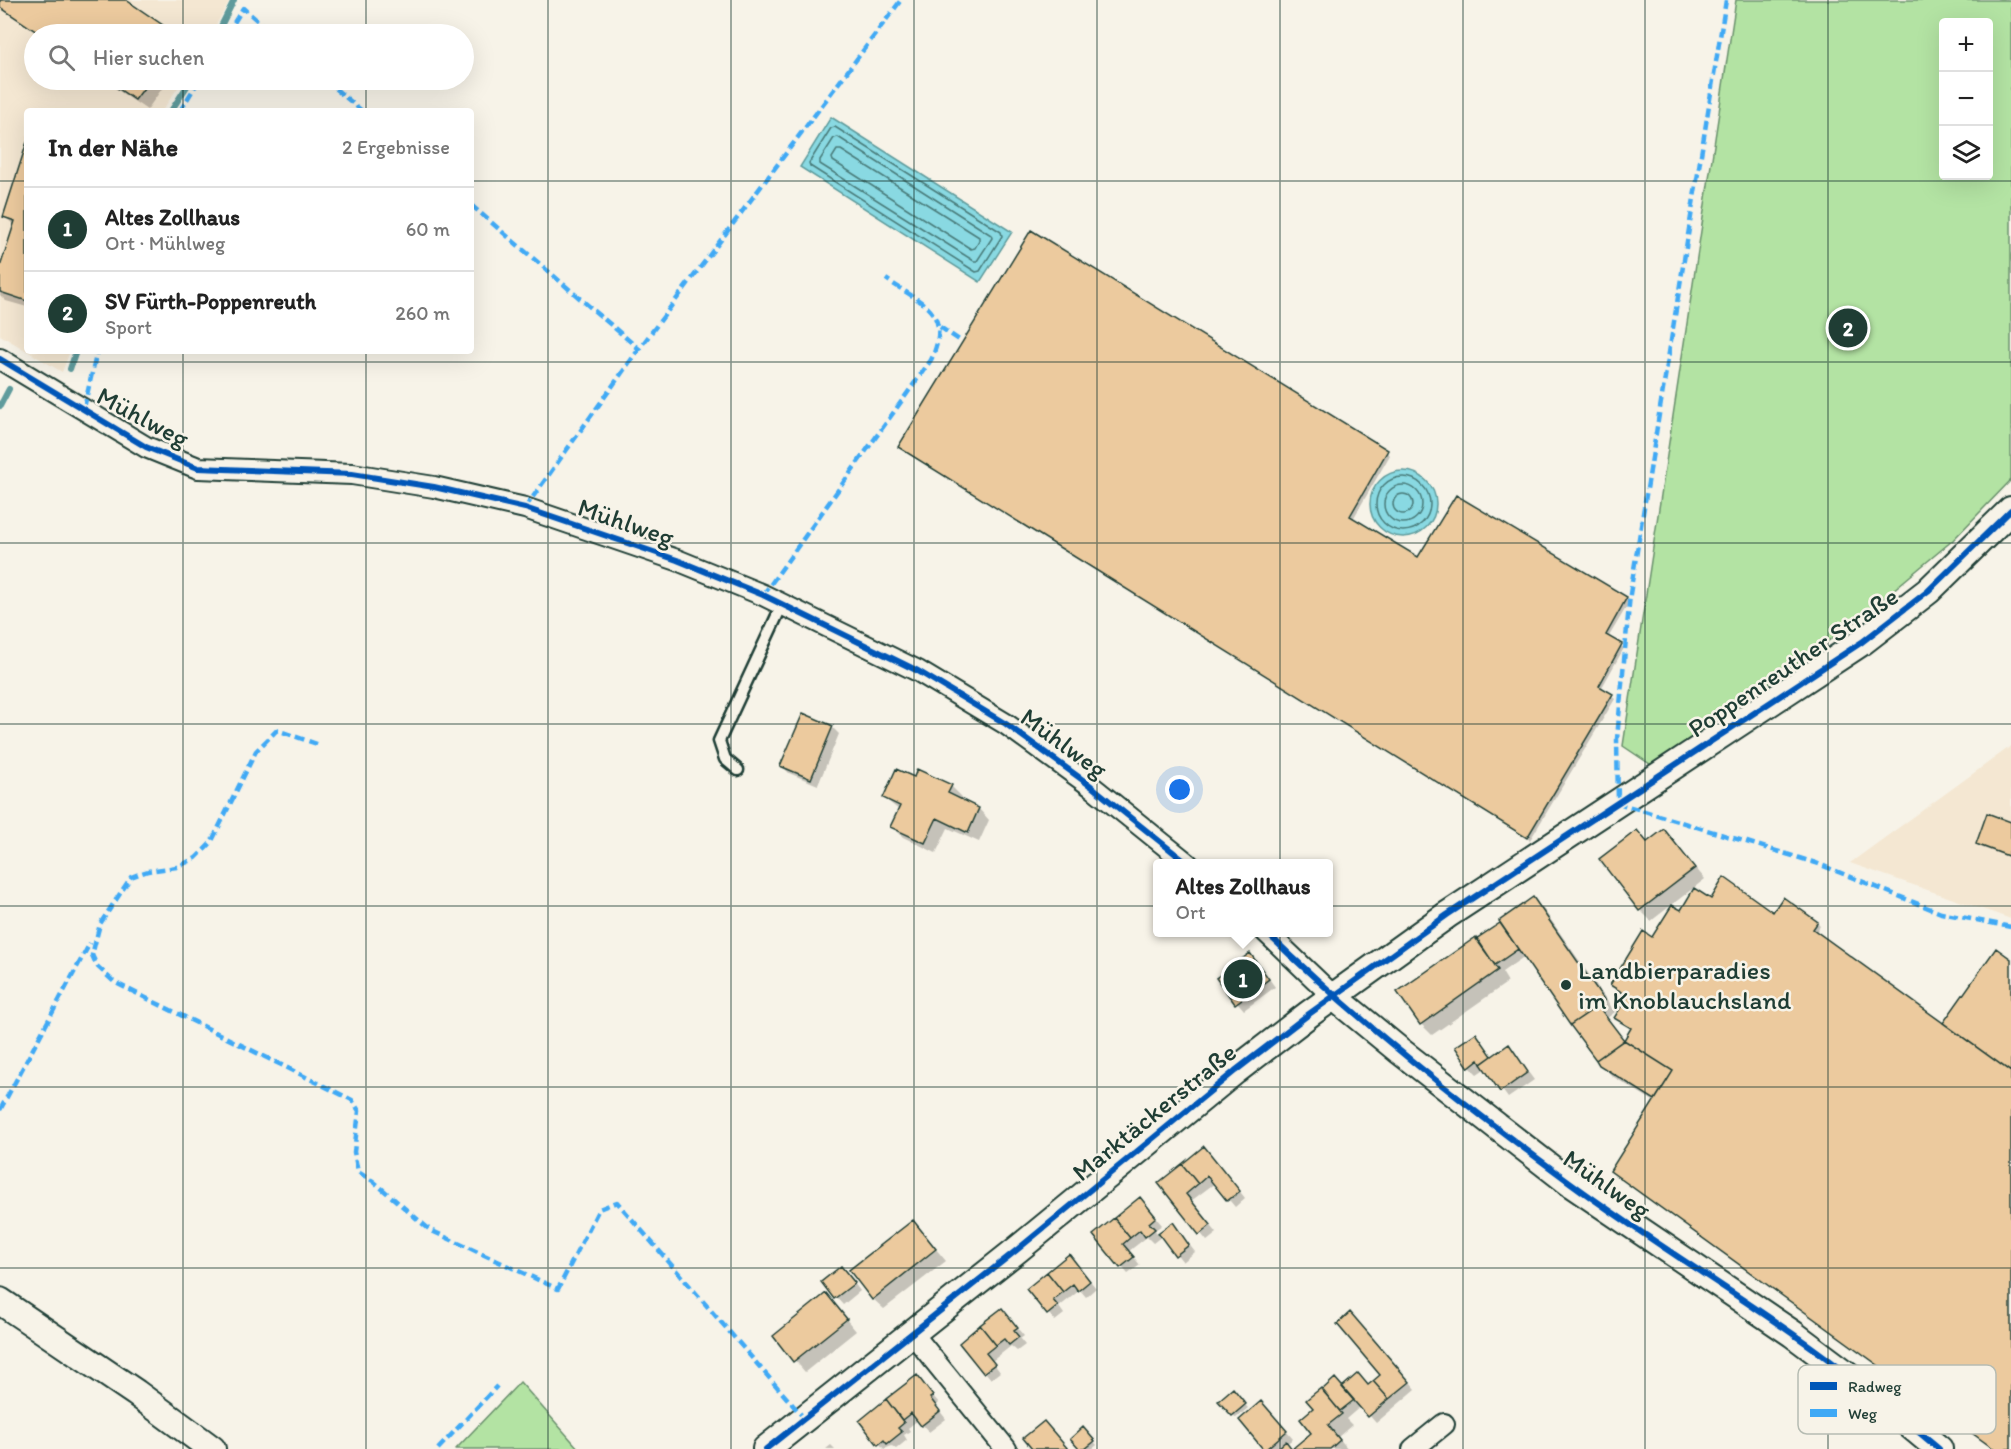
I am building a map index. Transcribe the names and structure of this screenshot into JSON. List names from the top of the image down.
{
  "streets": {
    "street": ["Mühlweg", "Poppenreuther Straße", "Marktäckerstraße"]
  },
  "crossings": [
    ["Mühlweg", "Marktäckerstraße"],
    ["Poppenreuther Straße", "Marktäckerstraße"]
  ],
  "places": ["Landbierparadies im Knoblauchsland"],
  "legend": ["Radweg", "Weg"],
  "page": {
    "map_buttons": ["+", "−"],
    "search": "Hier suchen",
    "heading": ["In der Nähe", "2 Ergebnisse"],
    "list": [
      {
        "mark": "1",
        "name": "Altes Zollhaus",
        "note": "Ort · Mühlweg",
        "value": "60 m"
      },
      {
        "mark": "2",
        "name": "SV Fürth-Poppenreuth",
        "note": "Sport",
        "value": "260 m"
      }
    ],
    "pins": ["2", "1"],
    "popup": ["Altes Zollhaus", "Ort"]
  }
}
